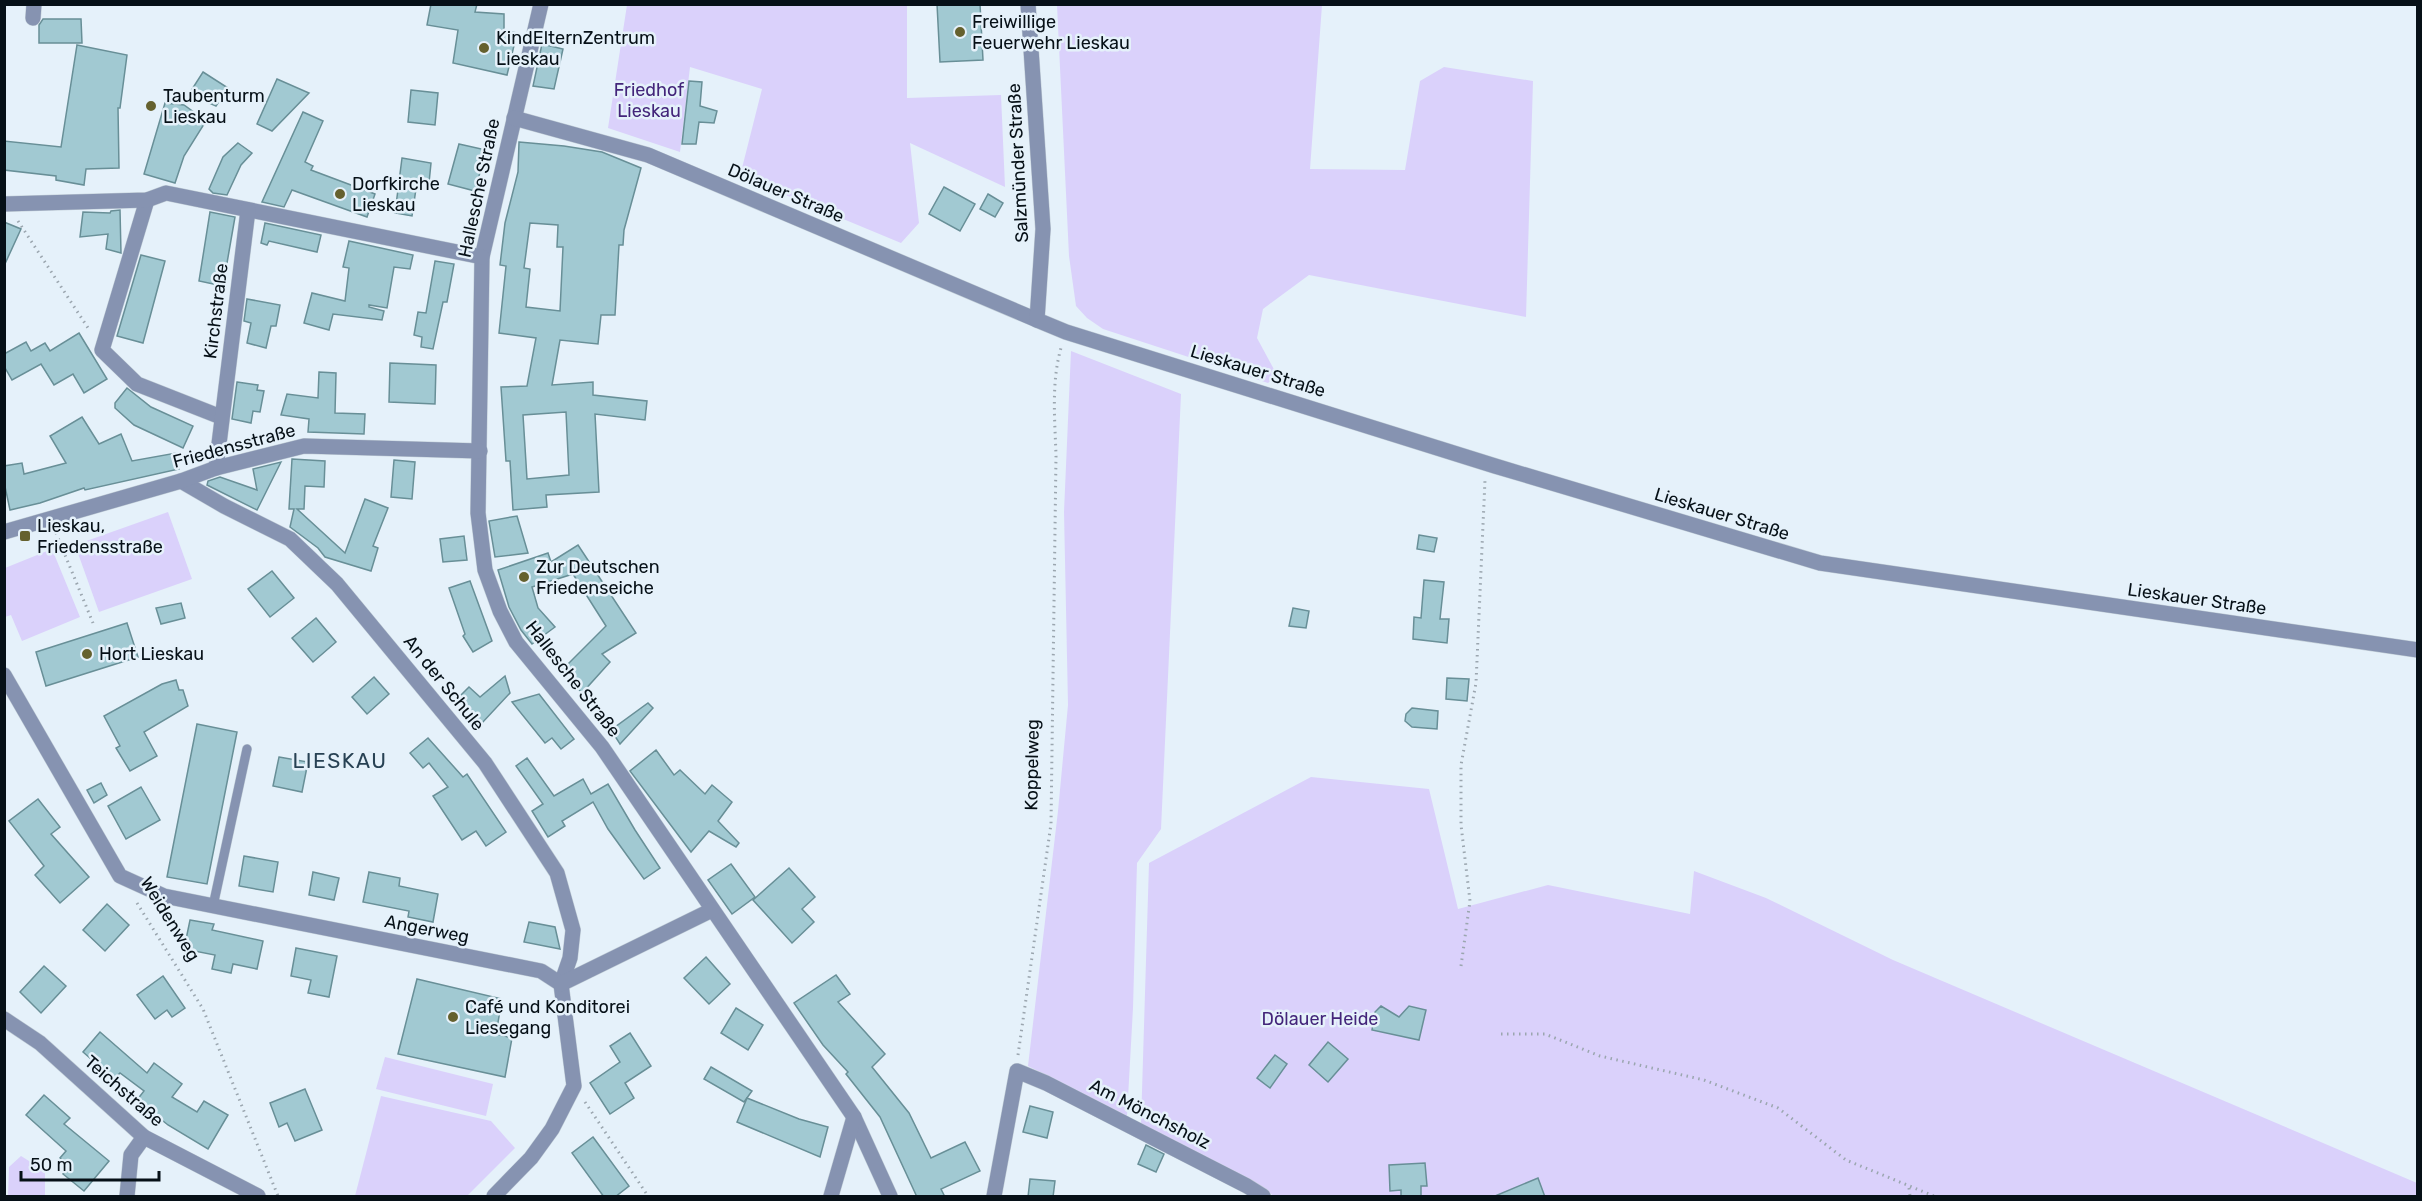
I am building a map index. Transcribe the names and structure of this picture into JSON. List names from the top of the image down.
{
  "streets": {
    "street": [
      "Salzmünder Straße",
      "Hallesche Straße",
      "Dölauer Straße",
      "Kirchstraße",
      "Lieskauer Straße",
      "Friedensstraße",
      "An der Schule",
      "Weidenweg",
      "Angerweg",
      "Teichstraße",
      "Am Mönchsholz"
    ],
    "path": ["Koppelweg"]
  },
  "crossings": [
    ["Salzmünder Straße", "Dölauer Straße"],
    ["Salzmünder Straße", "Lieskauer Straße"],
    ["Hallesche Straße", "Dölauer Straße"],
    ["Hallesche Straße", "Friedensstraße"],
    ["Dölauer Straße", "Lieskauer Straße"],
    ["Kirchstraße", "Friedensstraße"],
    ["Lieskauer Straße", "Koppelweg"],
    ["Friedensstraße", "An der Schule"],
    ["An der Schule", "Angerweg"],
    ["Koppelweg", "Am Mönchsholz"],
    ["Weidenweg", "Angerweg"]
  ],
  "districts": ["LIESKAU"],
  "parks": ["Friedhof Lieskau", "Dölauer Heide"],
  "places": {
    "other": [
      "Freiwillige Feuerwehr Lieskau",
      "KindElternZentrum Lieskau",
      "Taubenturm Lieskau",
      "Dorfkirche Lieskau",
      "Zur Deutschen Friedenseiche",
      "Hort Lieskau",
      "Café und Konditorei Liesegang"
    ],
    "transit": ["Lieskau, Friedensstraße"]
  },
  "scale_bar": "50 m"
}
